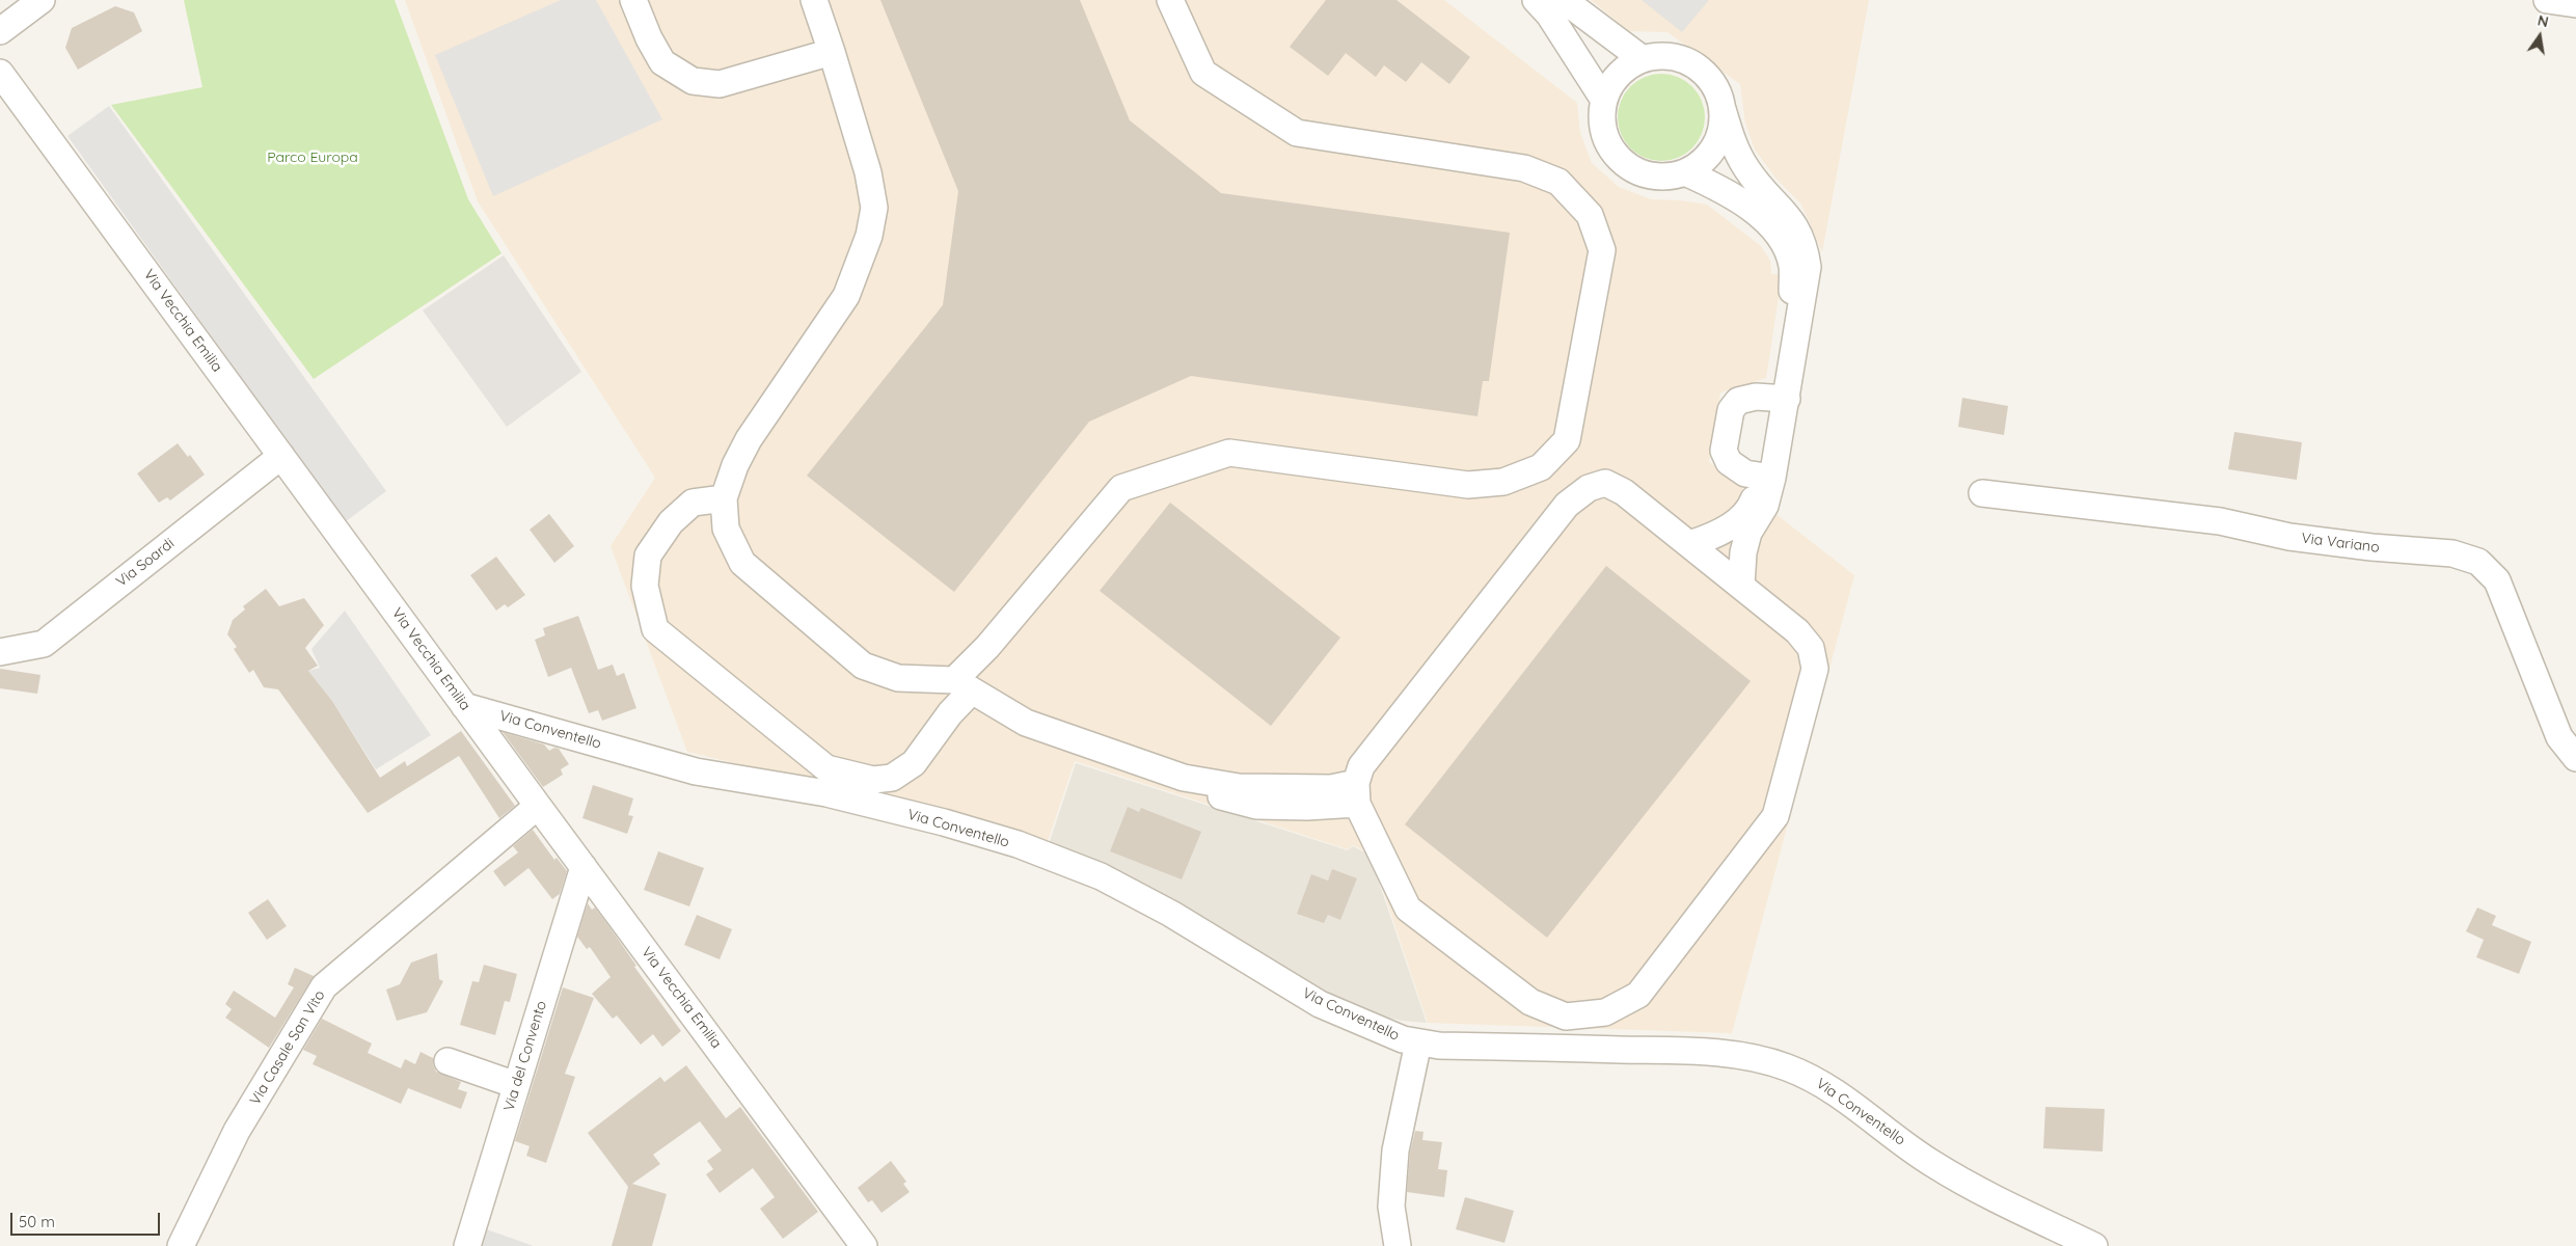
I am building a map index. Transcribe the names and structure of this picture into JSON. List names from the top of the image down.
{
  "streets": {
    "street": [
      "Via Vecchia Emilia",
      "Via Variano",
      "Via Soardi",
      "Via Conventello",
      "Via Casale San Vito",
      "Via del Convento"
    ]
  },
  "crossings": [
    ["Via Vecchia Emilia", "Via Soardi"],
    ["Via Vecchia Emilia", "Via Conventello"],
    ["Via Vecchia Emilia", "Via Casale San Vito"],
    ["Via Vecchia Emilia", "Via del Convento"]
  ],
  "parks": ["Parco Europa"],
  "scale_bar": "50 m",
  "north": "top"
}
